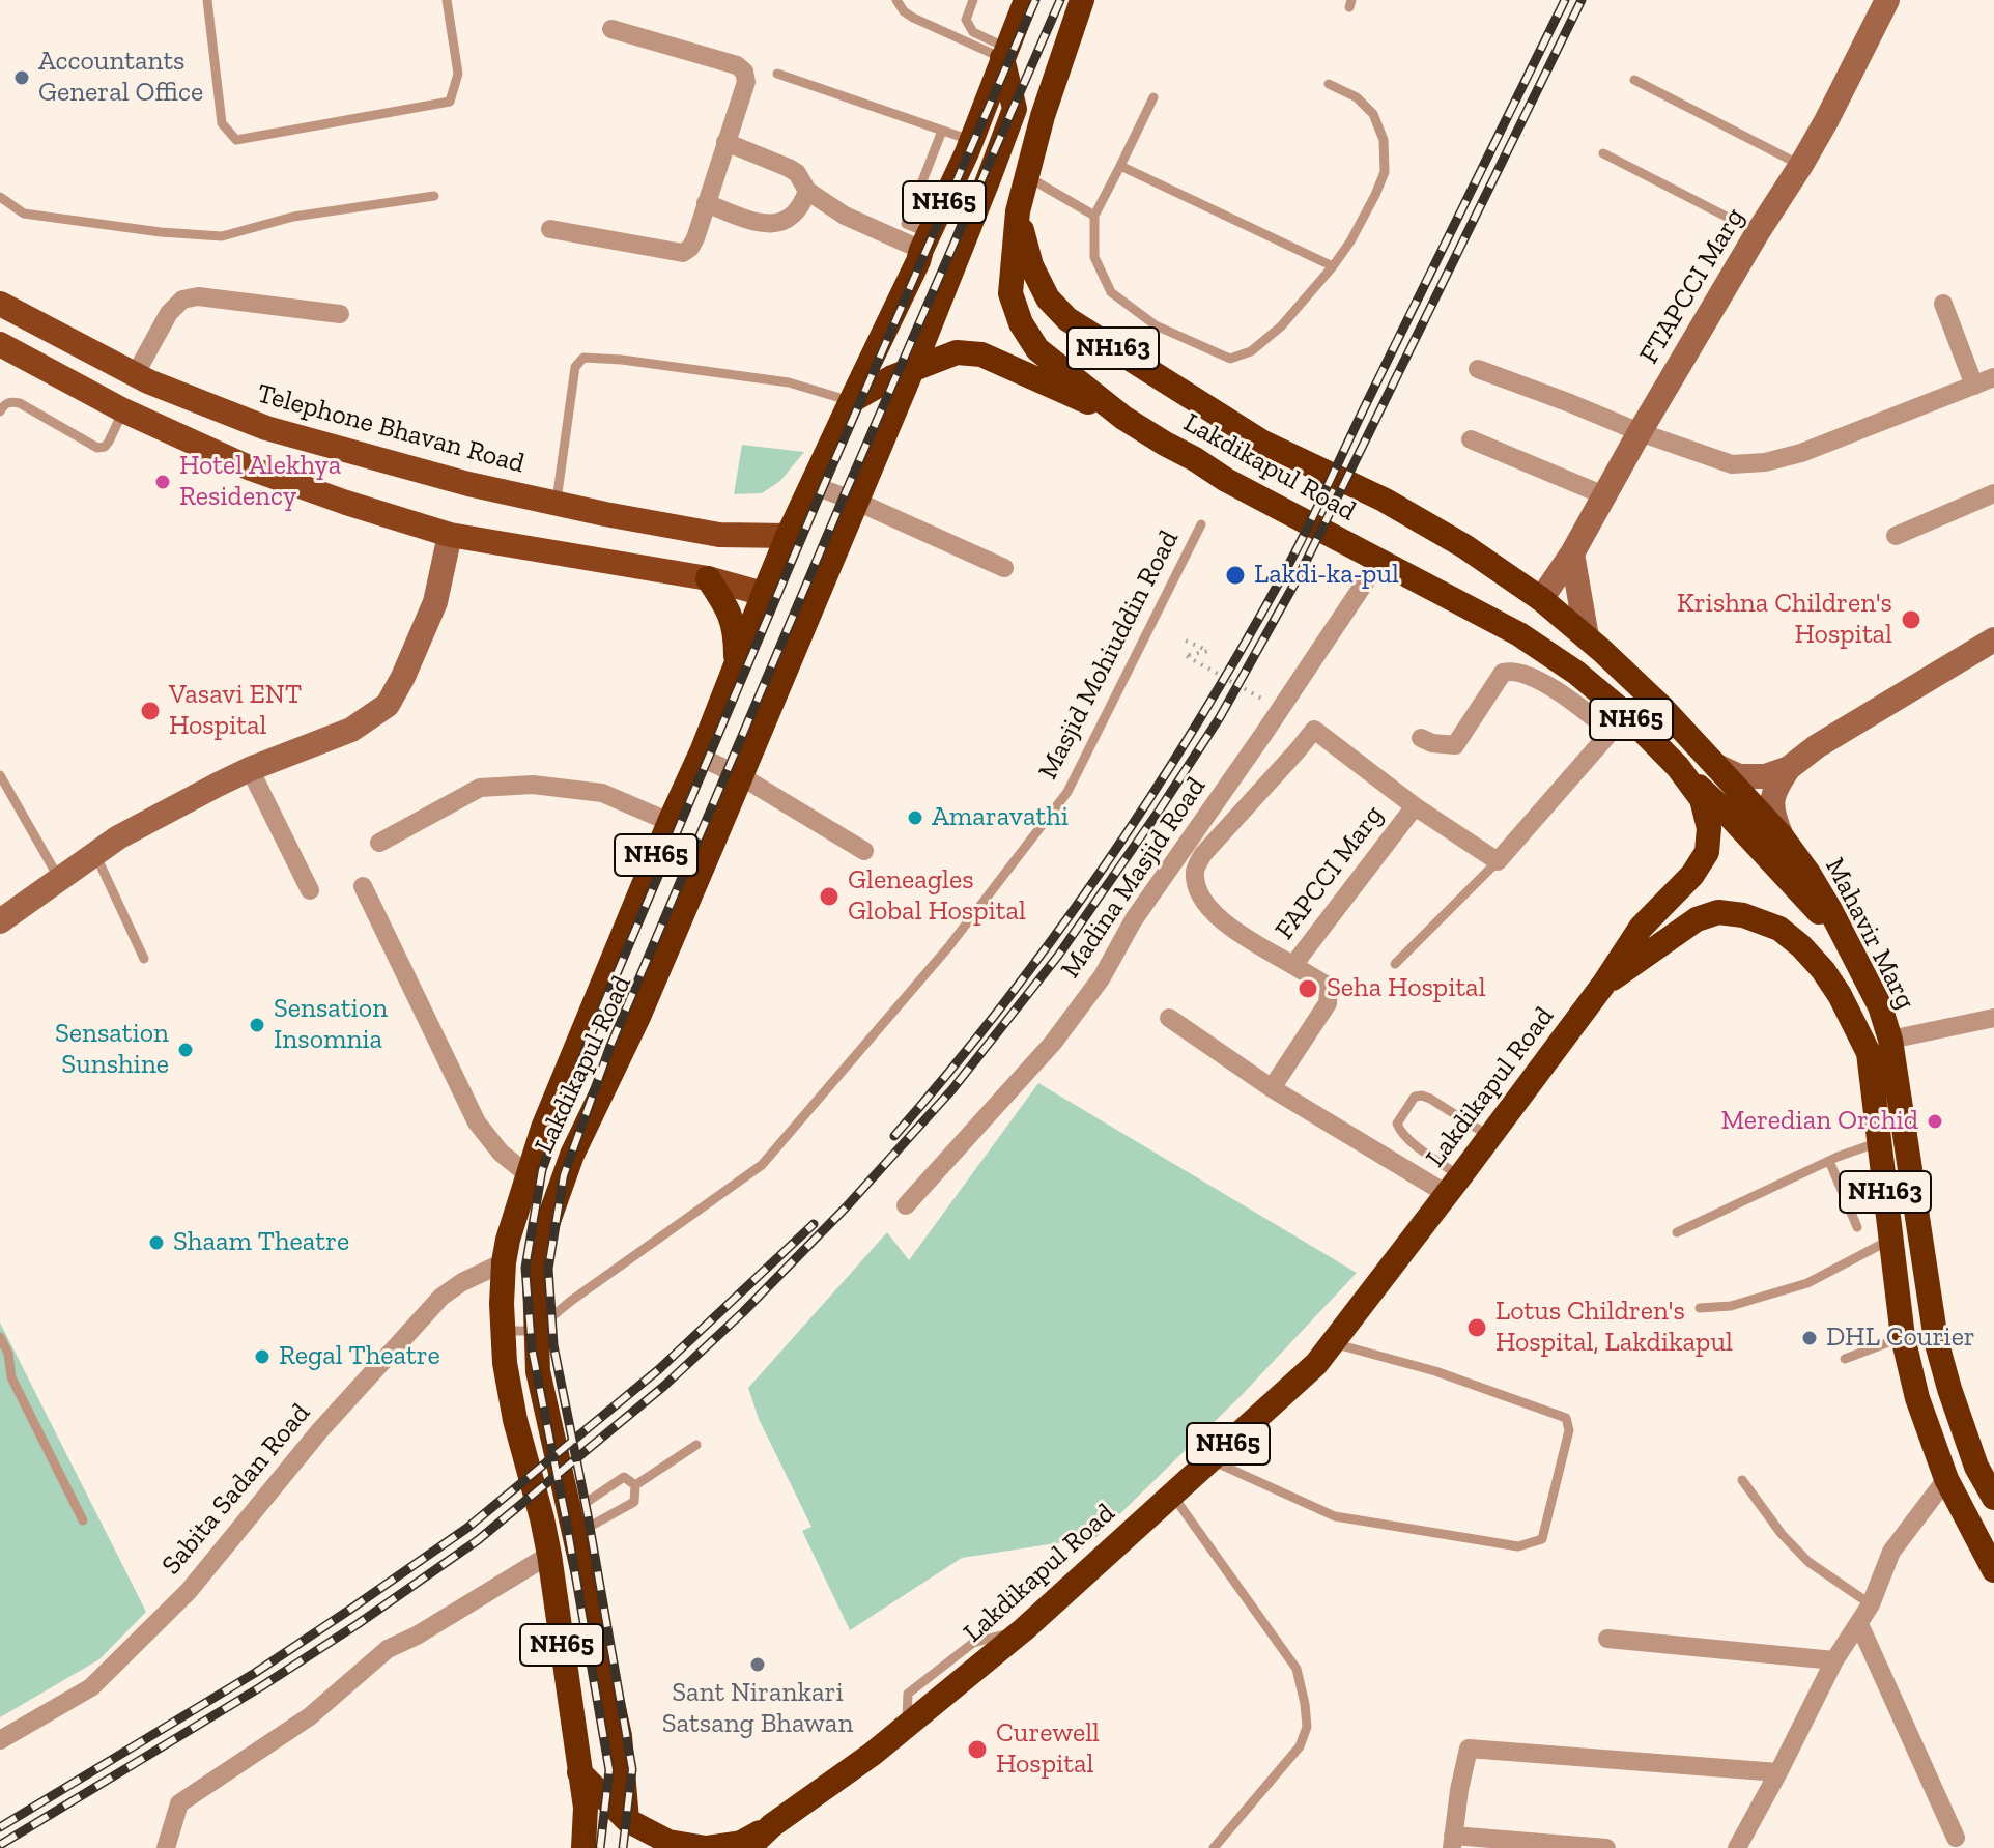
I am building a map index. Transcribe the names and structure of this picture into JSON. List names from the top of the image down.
{
  "streets": {
    "highway": [
      "NH65",
      "NH163",
      "Lakdikapul Road",
      "Mahavir Marg"
    ],
    "main road": ["Telephone Bhavan Road"],
    "street": [
      "FTAPCCI Marg",
      "FAPCCI Marg",
      "Madina Masjid Road",
      "Sabita Sadan Road"
    ],
    "lane": ["Masjid Mohiuddin Road"]
  },
  "crossings": [
    ["NH65", "Lakdikapul Road"],
    ["FTAPCCI Marg", "Lakdikapul Road"],
    ["NH163", "Lakdikapul Road"],
    ["NH163", "Mahavir Marg"],
    ["Telephone Bhavan Road", "Lakdikapul Road"],
    ["Lakdikapul Road", "Masjid Mohiuddin Road"],
    ["Lakdikapul Road", "Madina Masjid Road"],
    ["Lakdikapul Road", "Mahavir Marg"],
    ["Lakdikapul Road", "Sabita Sadan Road"]
  ],
  "places": [
    "Accountants General Office",
    "Hotel Alekhya Residency",
    "Lakdi-ka-pul",
    "Krishna Children's Hospital",
    "Vasavi ENT Hospital",
    "Amaravathi",
    "Gleneagles Global Hospital",
    "Seha Hospital",
    "Sensation Insomnia",
    "Sensation Sunshine",
    "Meredian Orchid",
    "Shaam Theatre",
    "Lotus Children's Hospital, Lakdikapul",
    "DHL Courier",
    "Regal Theatre",
    "Sant Nirankari Satsang Bhawan",
    "Curewell Hospital"
  ]
}
